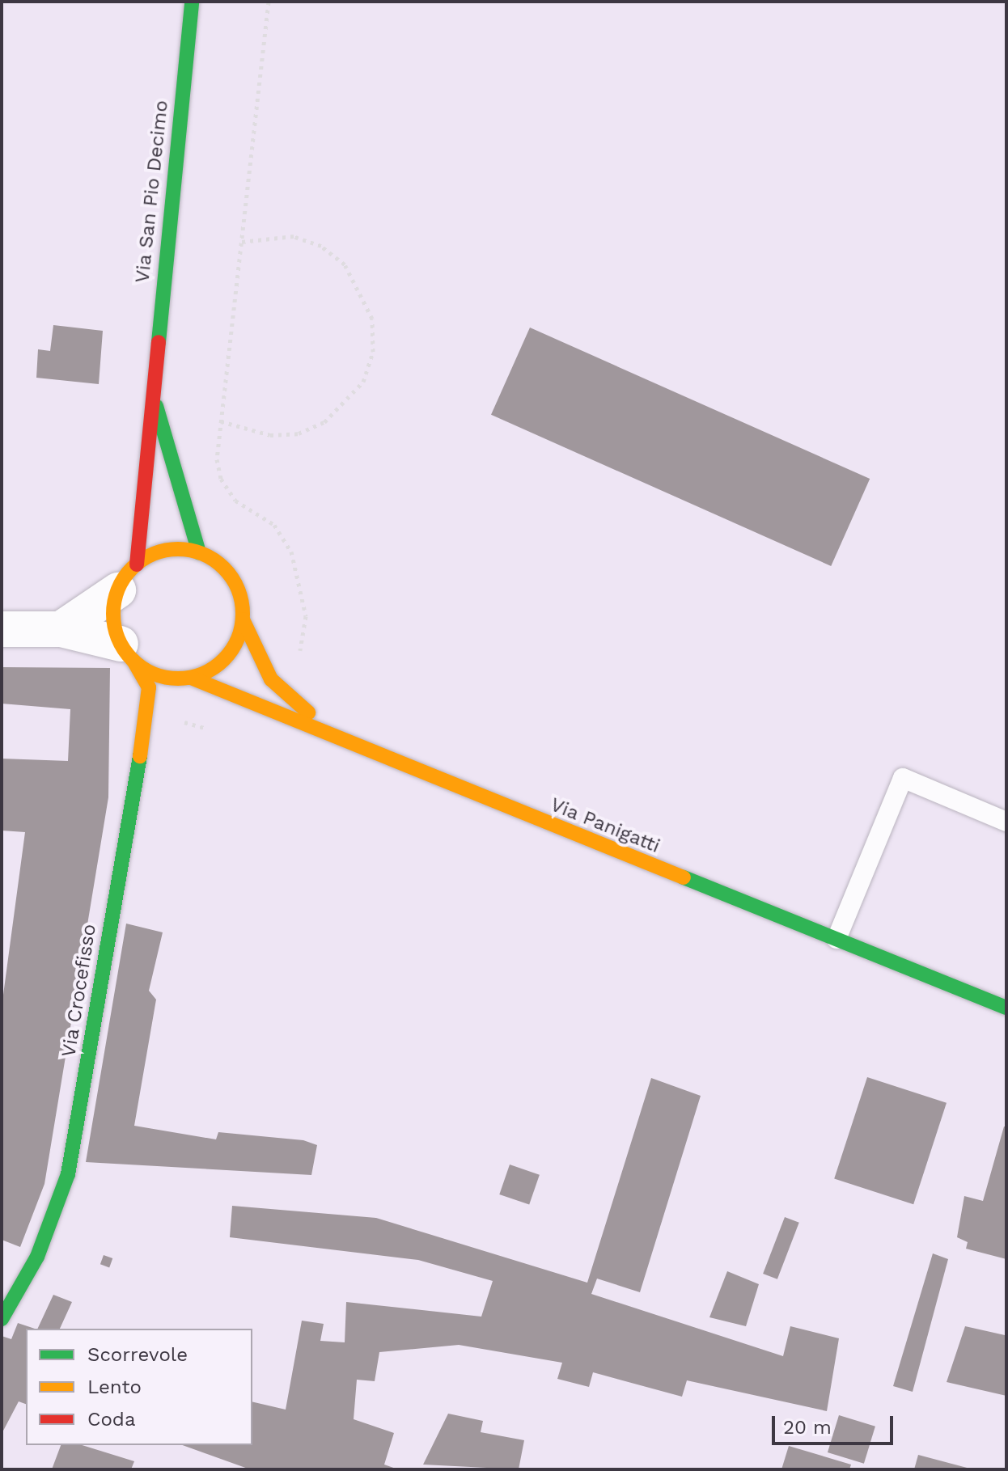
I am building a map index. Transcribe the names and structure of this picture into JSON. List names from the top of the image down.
{
  "streets": {
    "street": ["Via San Pio Decimo", "Via Panigatti", "Via Crocefisso"]
  },
  "crossings": [
    ["Via San Pio Decimo", "Via Panigatti"],
    ["Via San Pio Decimo", "Via Crocefisso"],
    ["Via Panigatti", "Via Crocefisso"]
  ],
  "legend": ["Scorrevole", "Lento", "Coda"],
  "scale_bar": "20 m"
}
